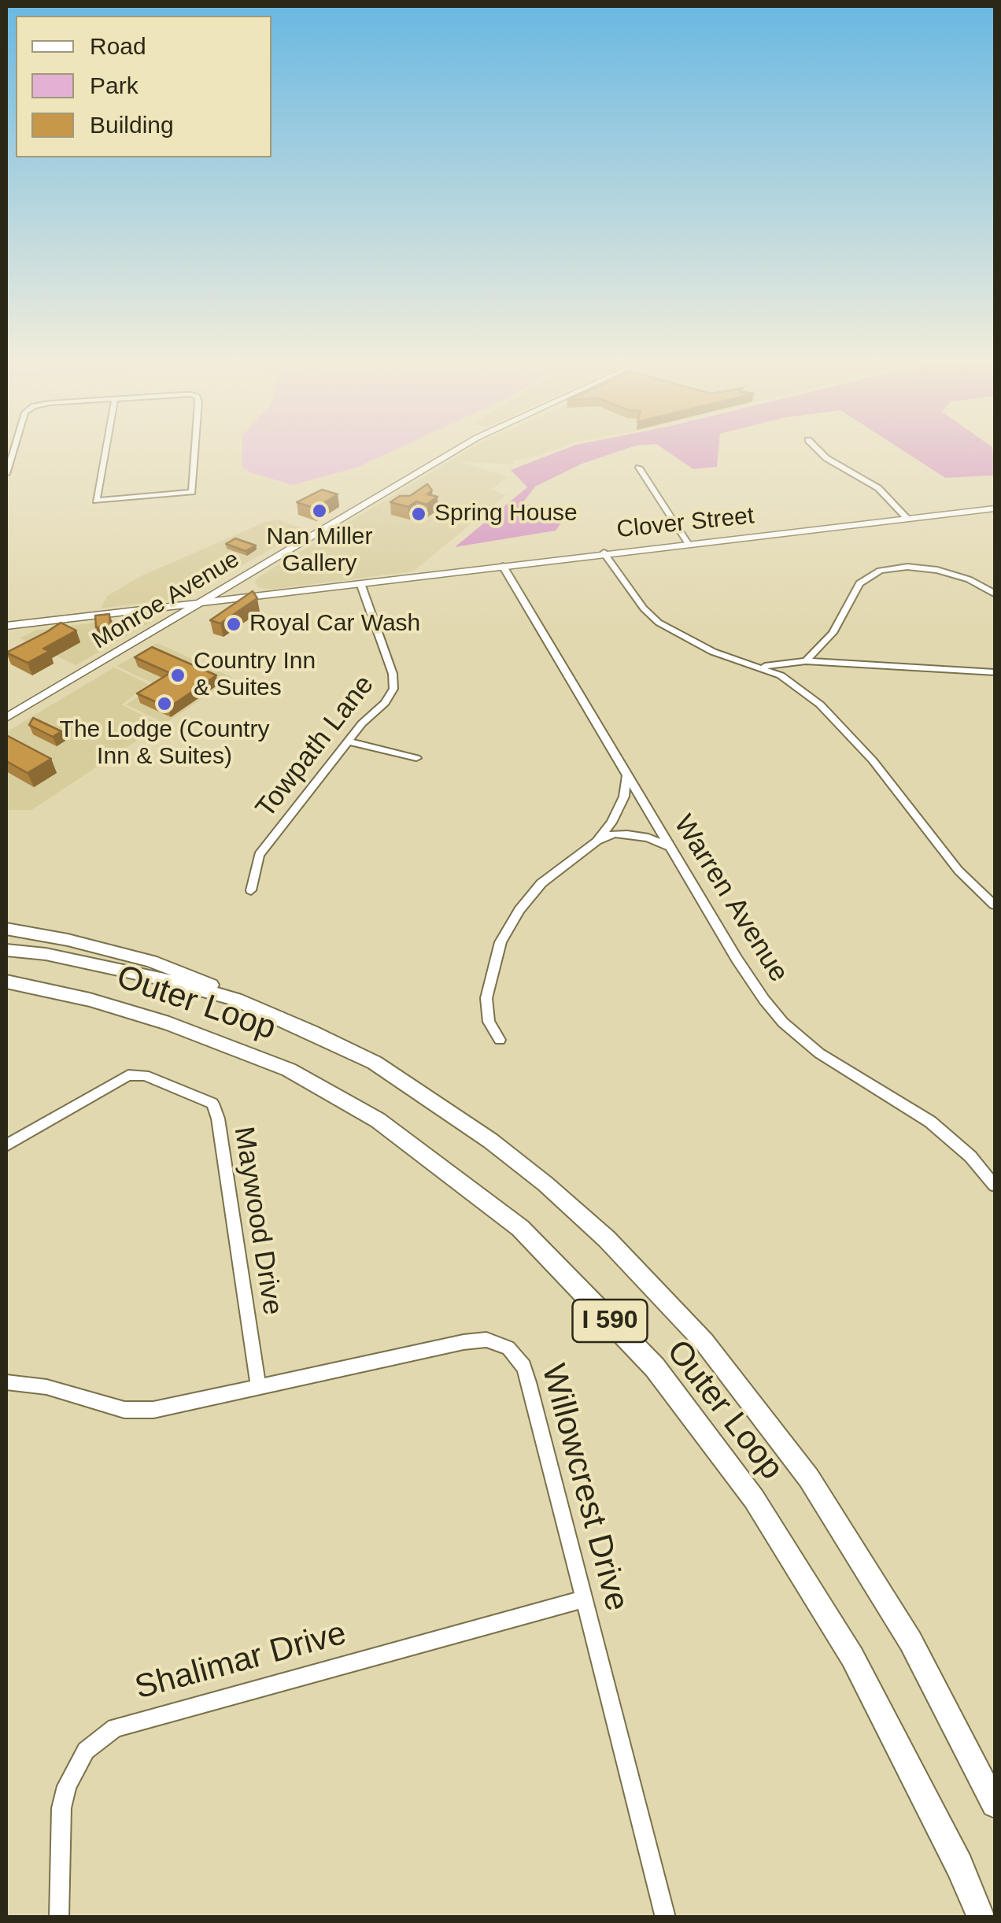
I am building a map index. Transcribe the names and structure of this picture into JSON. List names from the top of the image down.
{
  "streets": {
    "highway": ["Outer Loop", "I 590"],
    "main road": ["Clover Street", "Monroe Avenue"],
    "street": [
      "Towpath Lane",
      "Warren Avenue",
      "Maywood Drive",
      "Willowcrest Drive",
      "Shalimar Drive"
    ]
  },
  "crossings": [
    ["Clover Street", "Monroe Avenue"],
    ["Clover Street", "Towpath Lane"],
    ["Clover Street", "Warren Avenue"],
    ["Maywood Drive", "Willowcrest Drive"],
    ["Willowcrest Drive", "Shalimar Drive"]
  ],
  "places": [
    "Nan Miller Gallery",
    "Spring House",
    "Royal Car Wash",
    "Country Inn & Suites",
    "The Lodge (Country Inn & Suites)"
  ],
  "legend": ["Road", "Park", "Building"]
}
